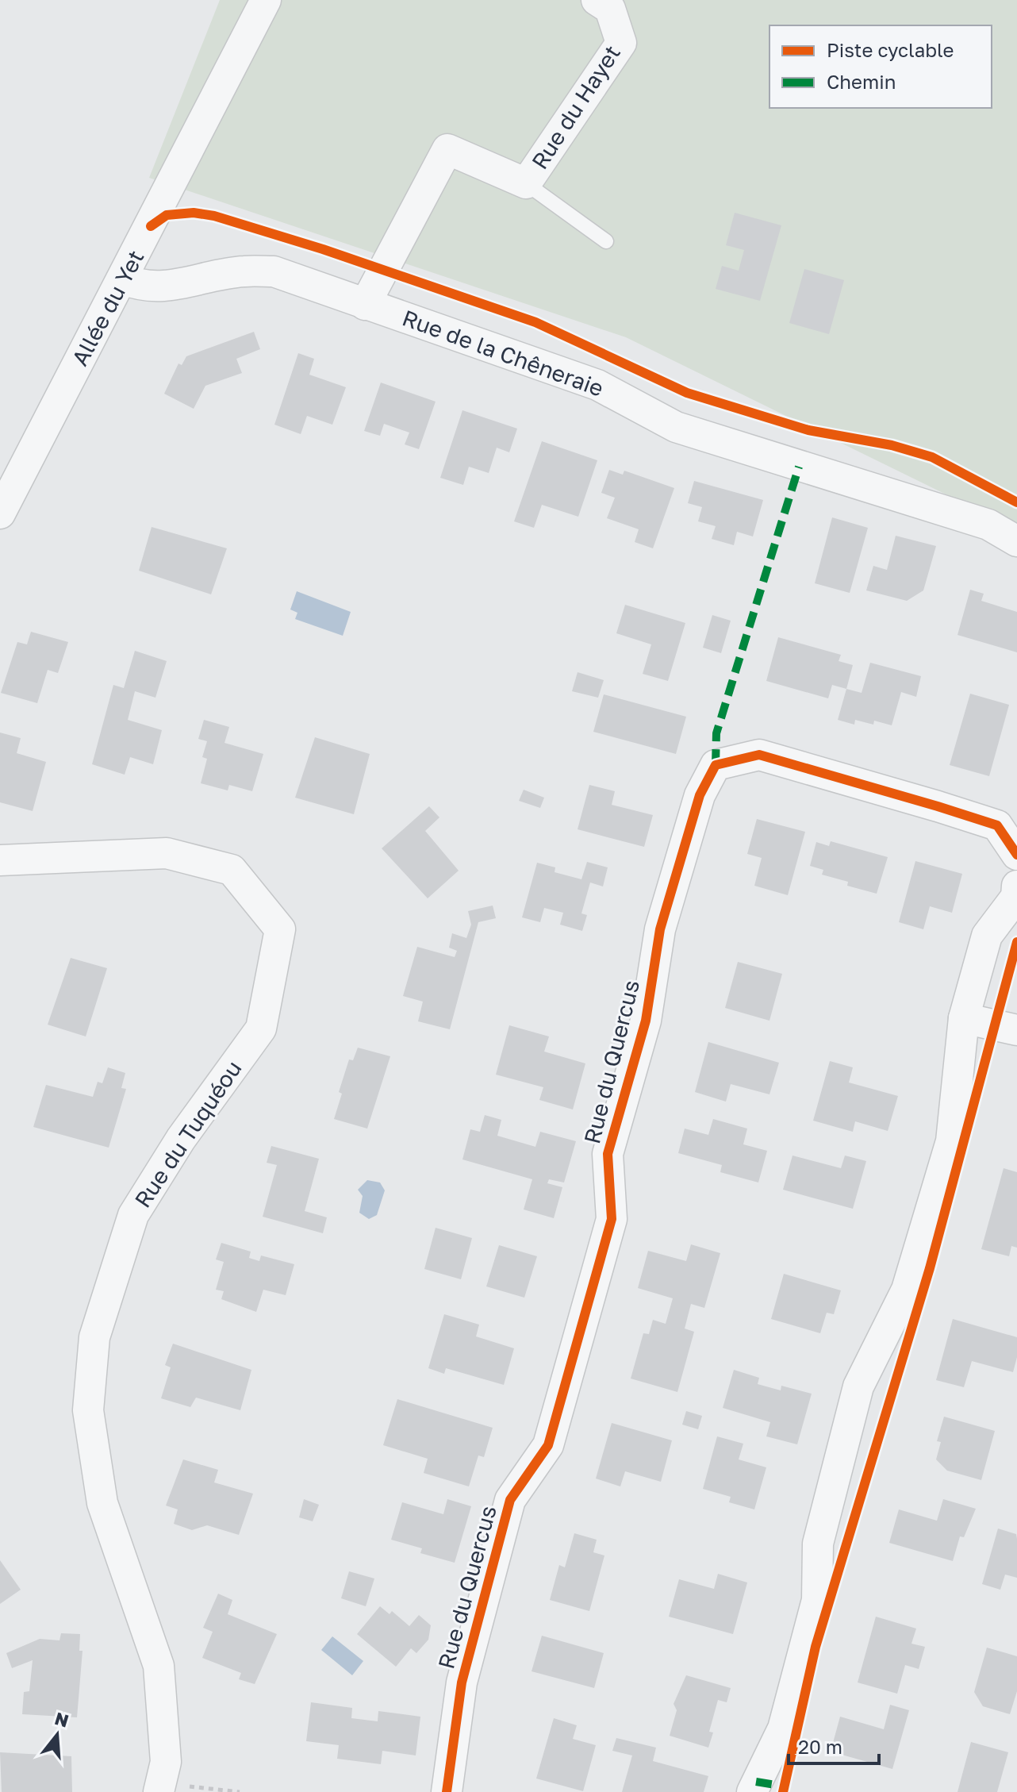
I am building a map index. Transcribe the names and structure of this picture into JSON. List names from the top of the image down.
{
  "streets": {
    "street": [
      "Rue du Hayet",
      "Allée du Yet",
      "Rue de la Chêneraie",
      "Rue du Quercus",
      "Rue du Tuquéou"
    ]
  },
  "crossings": [
    ["Rue du Hayet", "Rue de la Chêneraie"],
    ["Allée du Yet", "Rue de la Chêneraie"]
  ],
  "legend": ["Piste cyclable", "Chemin"],
  "scale_bar": "20 m",
  "north": "top"
}
